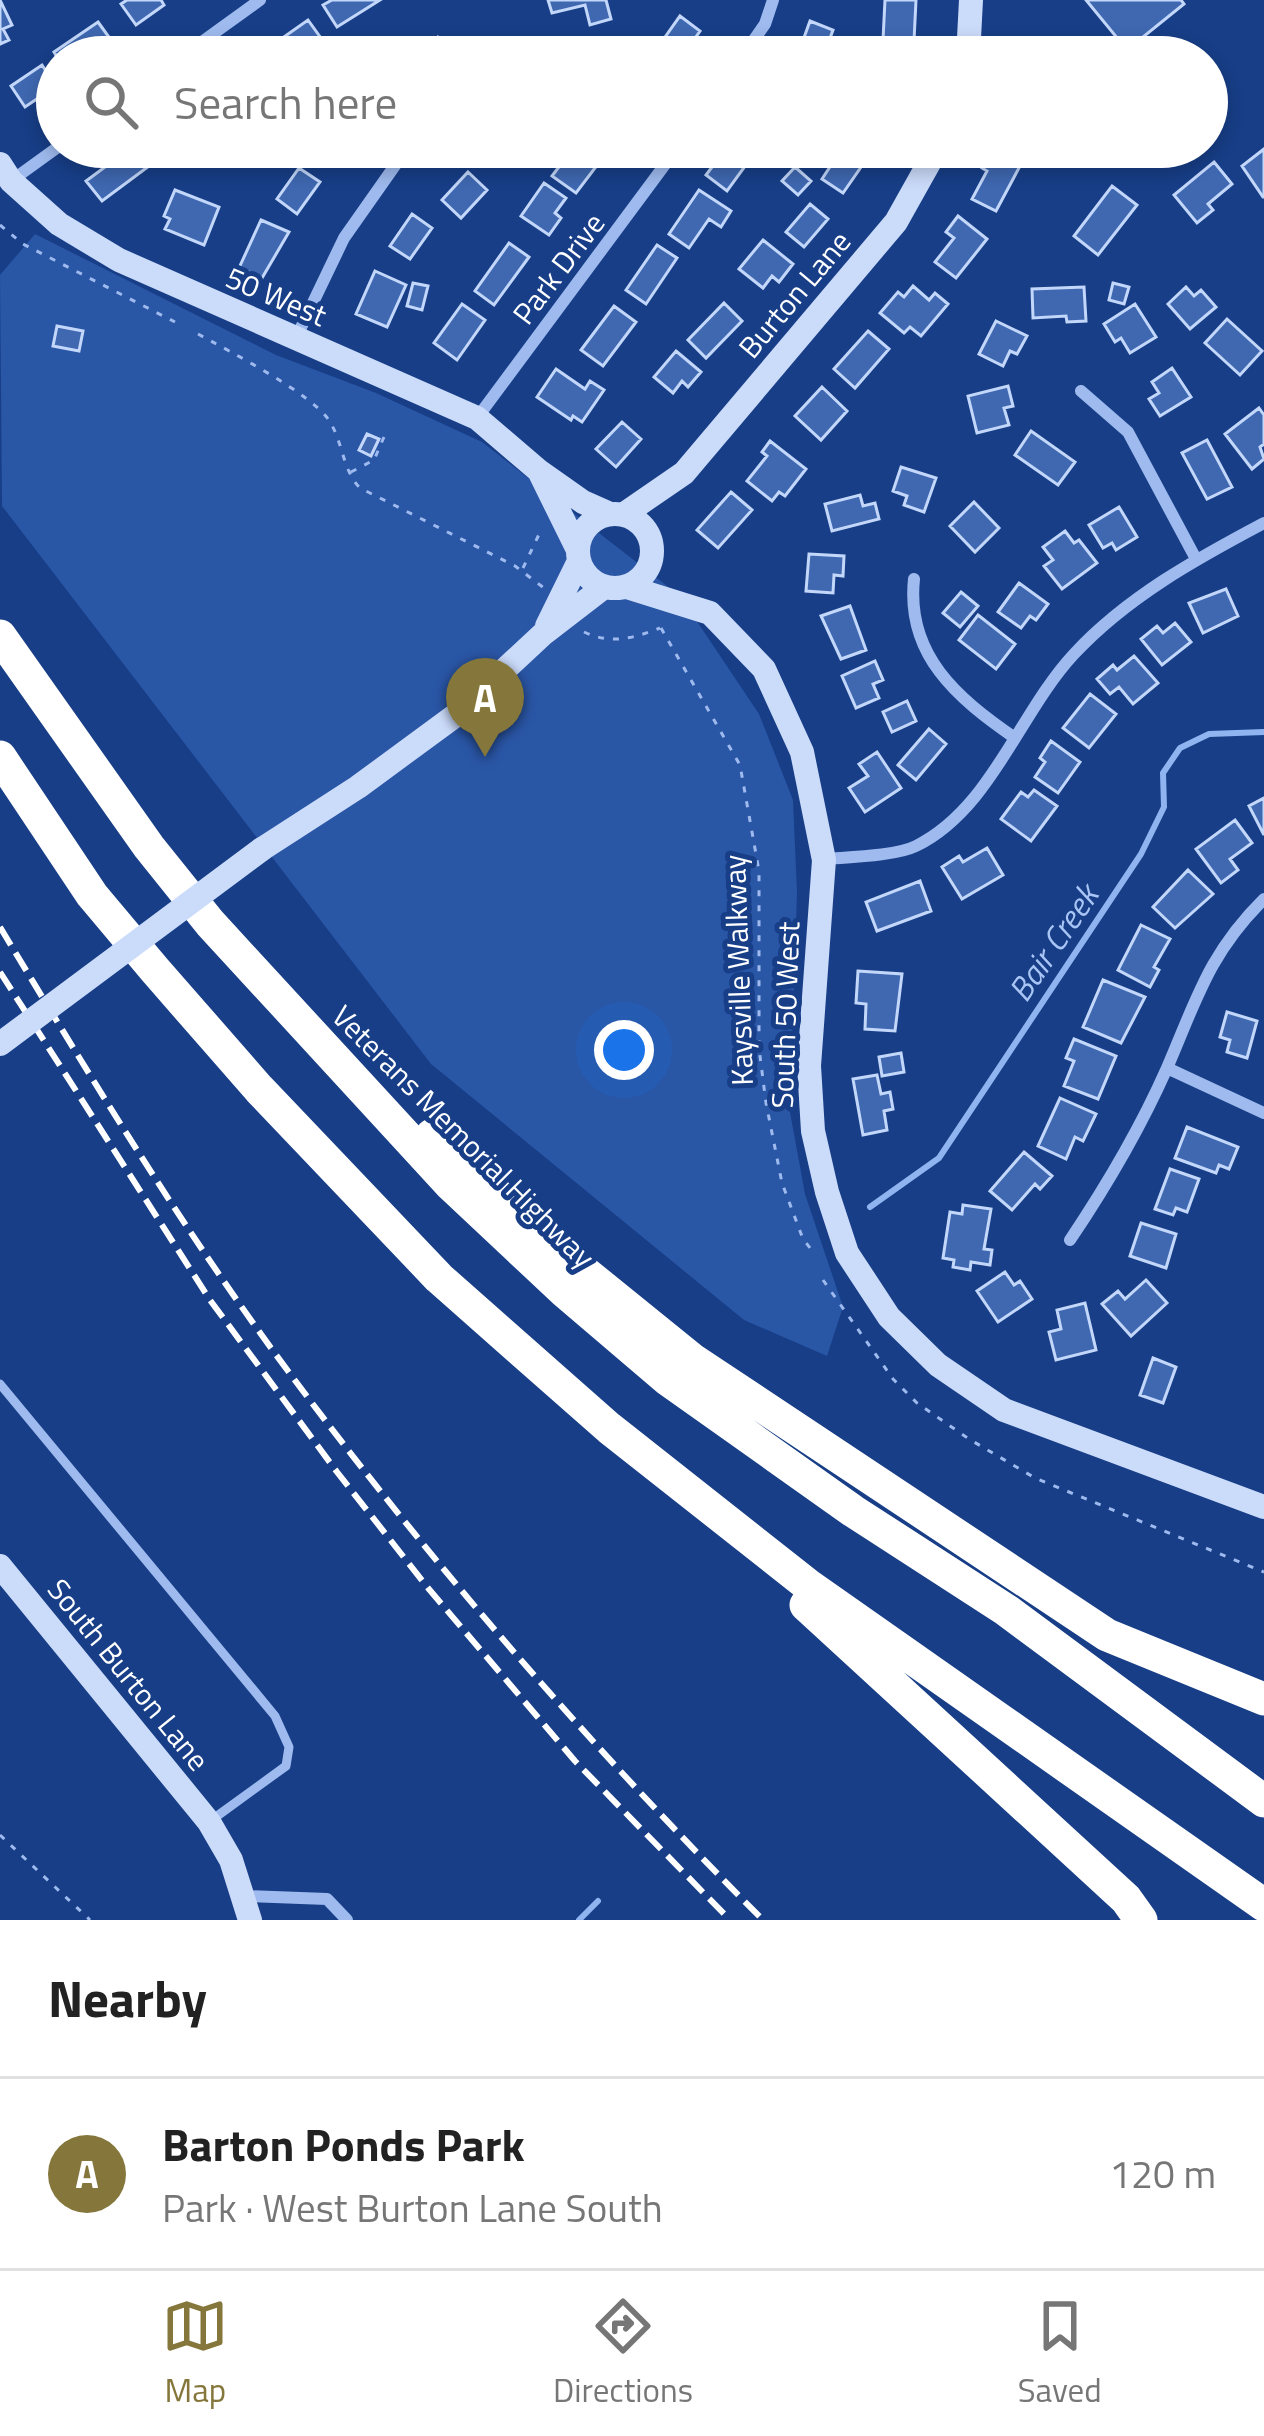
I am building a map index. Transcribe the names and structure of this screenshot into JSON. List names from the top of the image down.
{
  "streets": {
    "highway": ["Veterans Memorial Highway"],
    "street": [
      "Park Drive",
      "Burton Lane",
      "50 West",
      "South 50 West",
      "South Burton Lane"
    ],
    "path": ["Kaysville Walkway"]
  },
  "crossings": [
    ["Park Drive", "50 West"],
    ["Burton Lane", "50 West"],
    ["Burton Lane", "South 50 West"],
    ["50 West", "South 50 West"]
  ],
  "water": ["Bair Creek"],
  "page": {
    "search": "Search here",
    "pins": "A",
    "heading": "Nearby",
    "list": [
      {
        "mark": "A",
        "name": "Barton Ponds Park",
        "note": "Park · West Burton Lane South",
        "value": "120 m"
      }
    ],
    "nav": ["Map", "Directions", "Saved"]
  }
}
